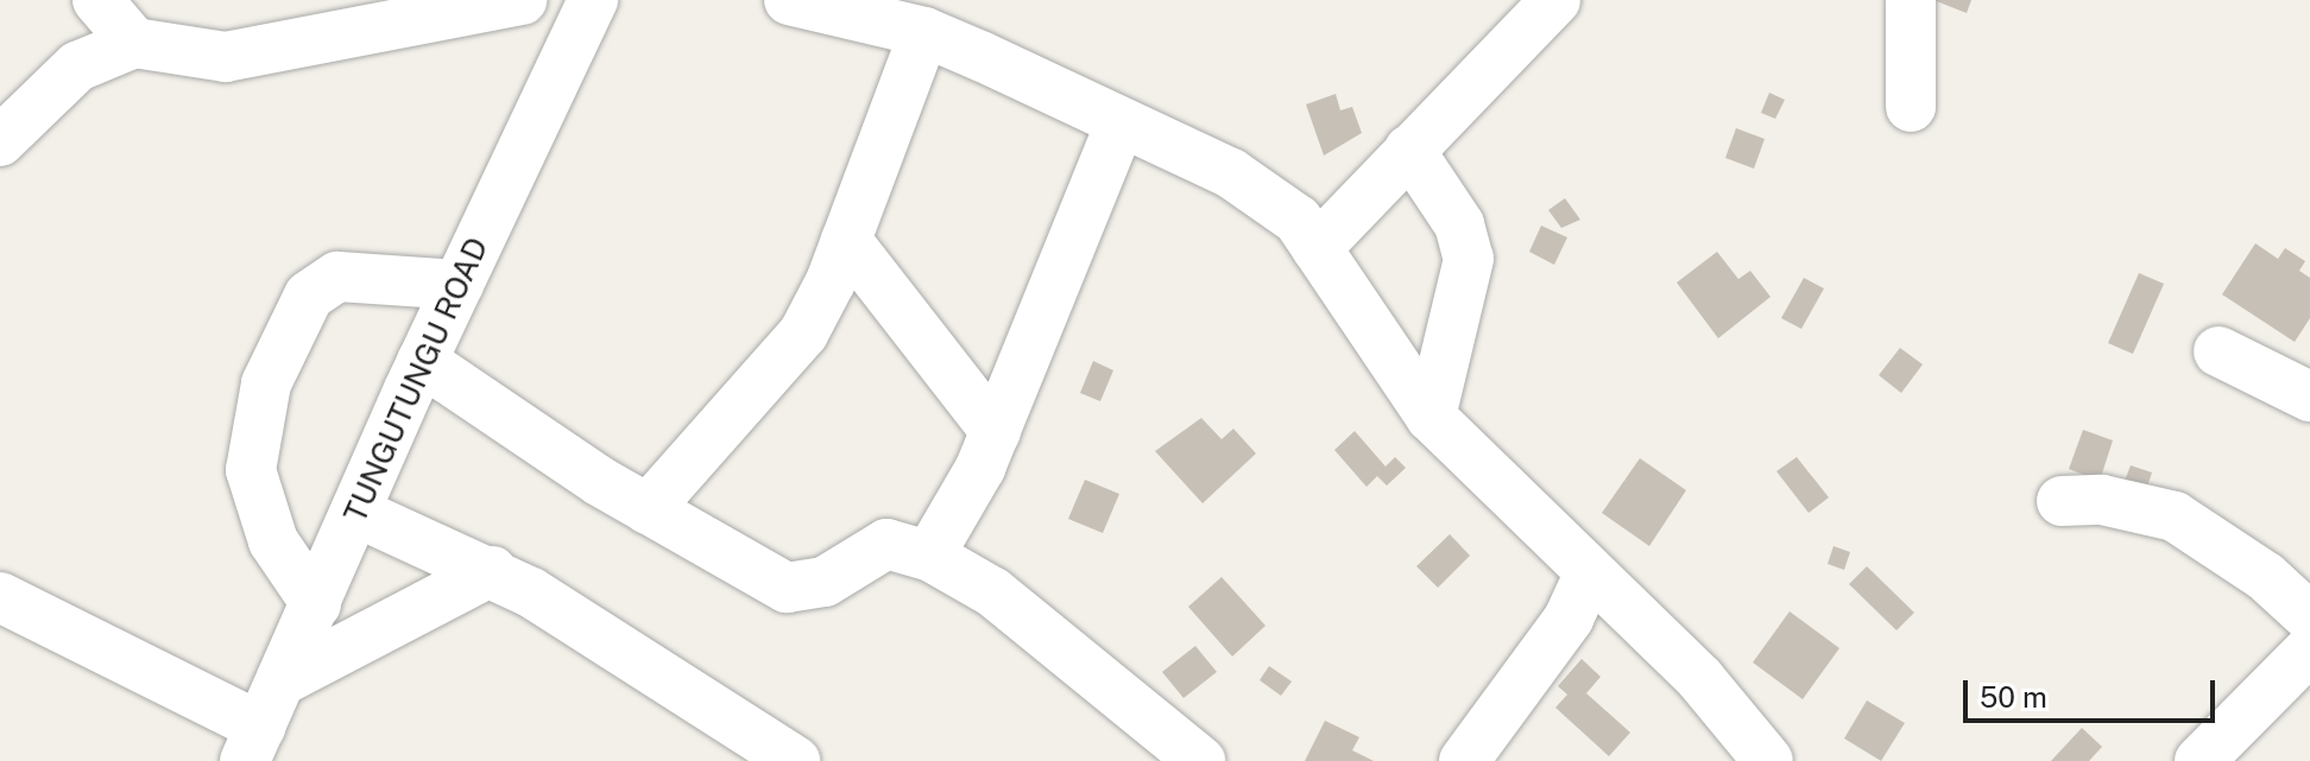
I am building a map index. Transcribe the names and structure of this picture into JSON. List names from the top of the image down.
{
  "streets": {
    "street": ["TUNGUTUNGU ROAD"]
  },
  "scale_bar": "50 m"
}
